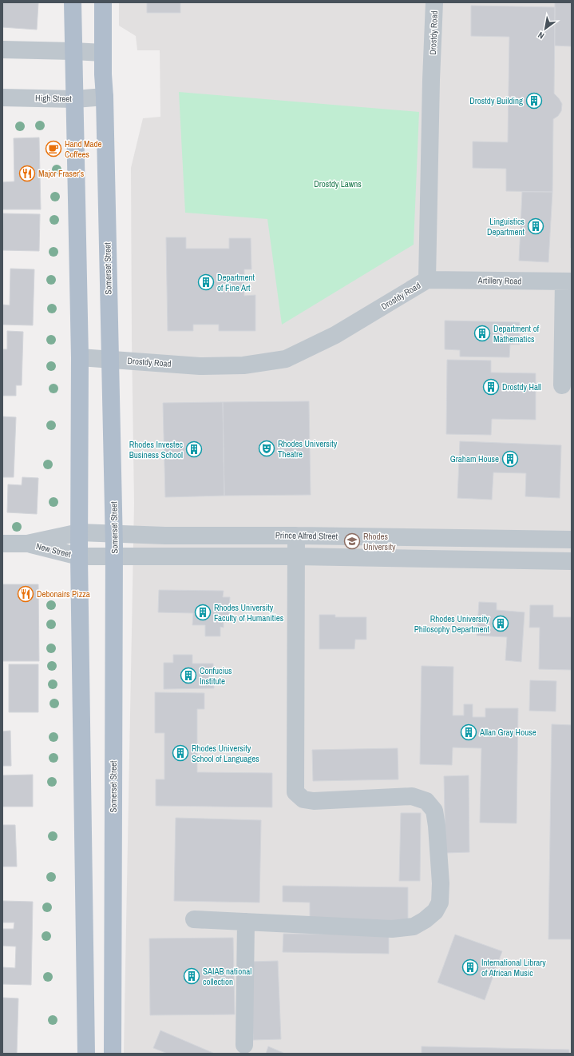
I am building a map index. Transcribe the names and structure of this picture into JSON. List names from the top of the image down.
{
  "streets": {
    "main road": ["Somerset Street"],
    "street": [
      "Drostdy Road",
      "High Street",
      "Artillery Road",
      "Prince Alfred Street",
      "New Street"
    ]
  },
  "crossings": [
    ["Drostdy Road", "Somerset Street"],
    ["Drostdy Road", "Artillery Road"],
    ["High Street", "Somerset Street"],
    ["Somerset Street", "Prince Alfred Street"],
    ["Prince Alfred Street", "New Street"]
  ],
  "parks": ["Drostdy Lawns"],
  "places": {
    "building": [
      "Drostdy Building",
      "Linguistics Department",
      "Department of Fine Art",
      "Department of Mathematics",
      "Drostdy Hall",
      "Rhodes Investec Business School",
      "Graham House",
      "Rhodes University Faculty of Humanities",
      "Rhodes University Philosophy Department",
      "Confucius Institute",
      "Allan Gray House",
      "Rhodes University School of Languages",
      "International Library of African Music",
      "SAIAB national collection"
    ],
    "cafe": ["Hand Made Coffees"],
    "restaurant": ["Major Fraser's", "Debonairs Pizza"],
    "theatre": ["Rhodes University Theatre"],
    "school or university": ["Rhodes University"]
  },
  "north": "bottom left"
}
